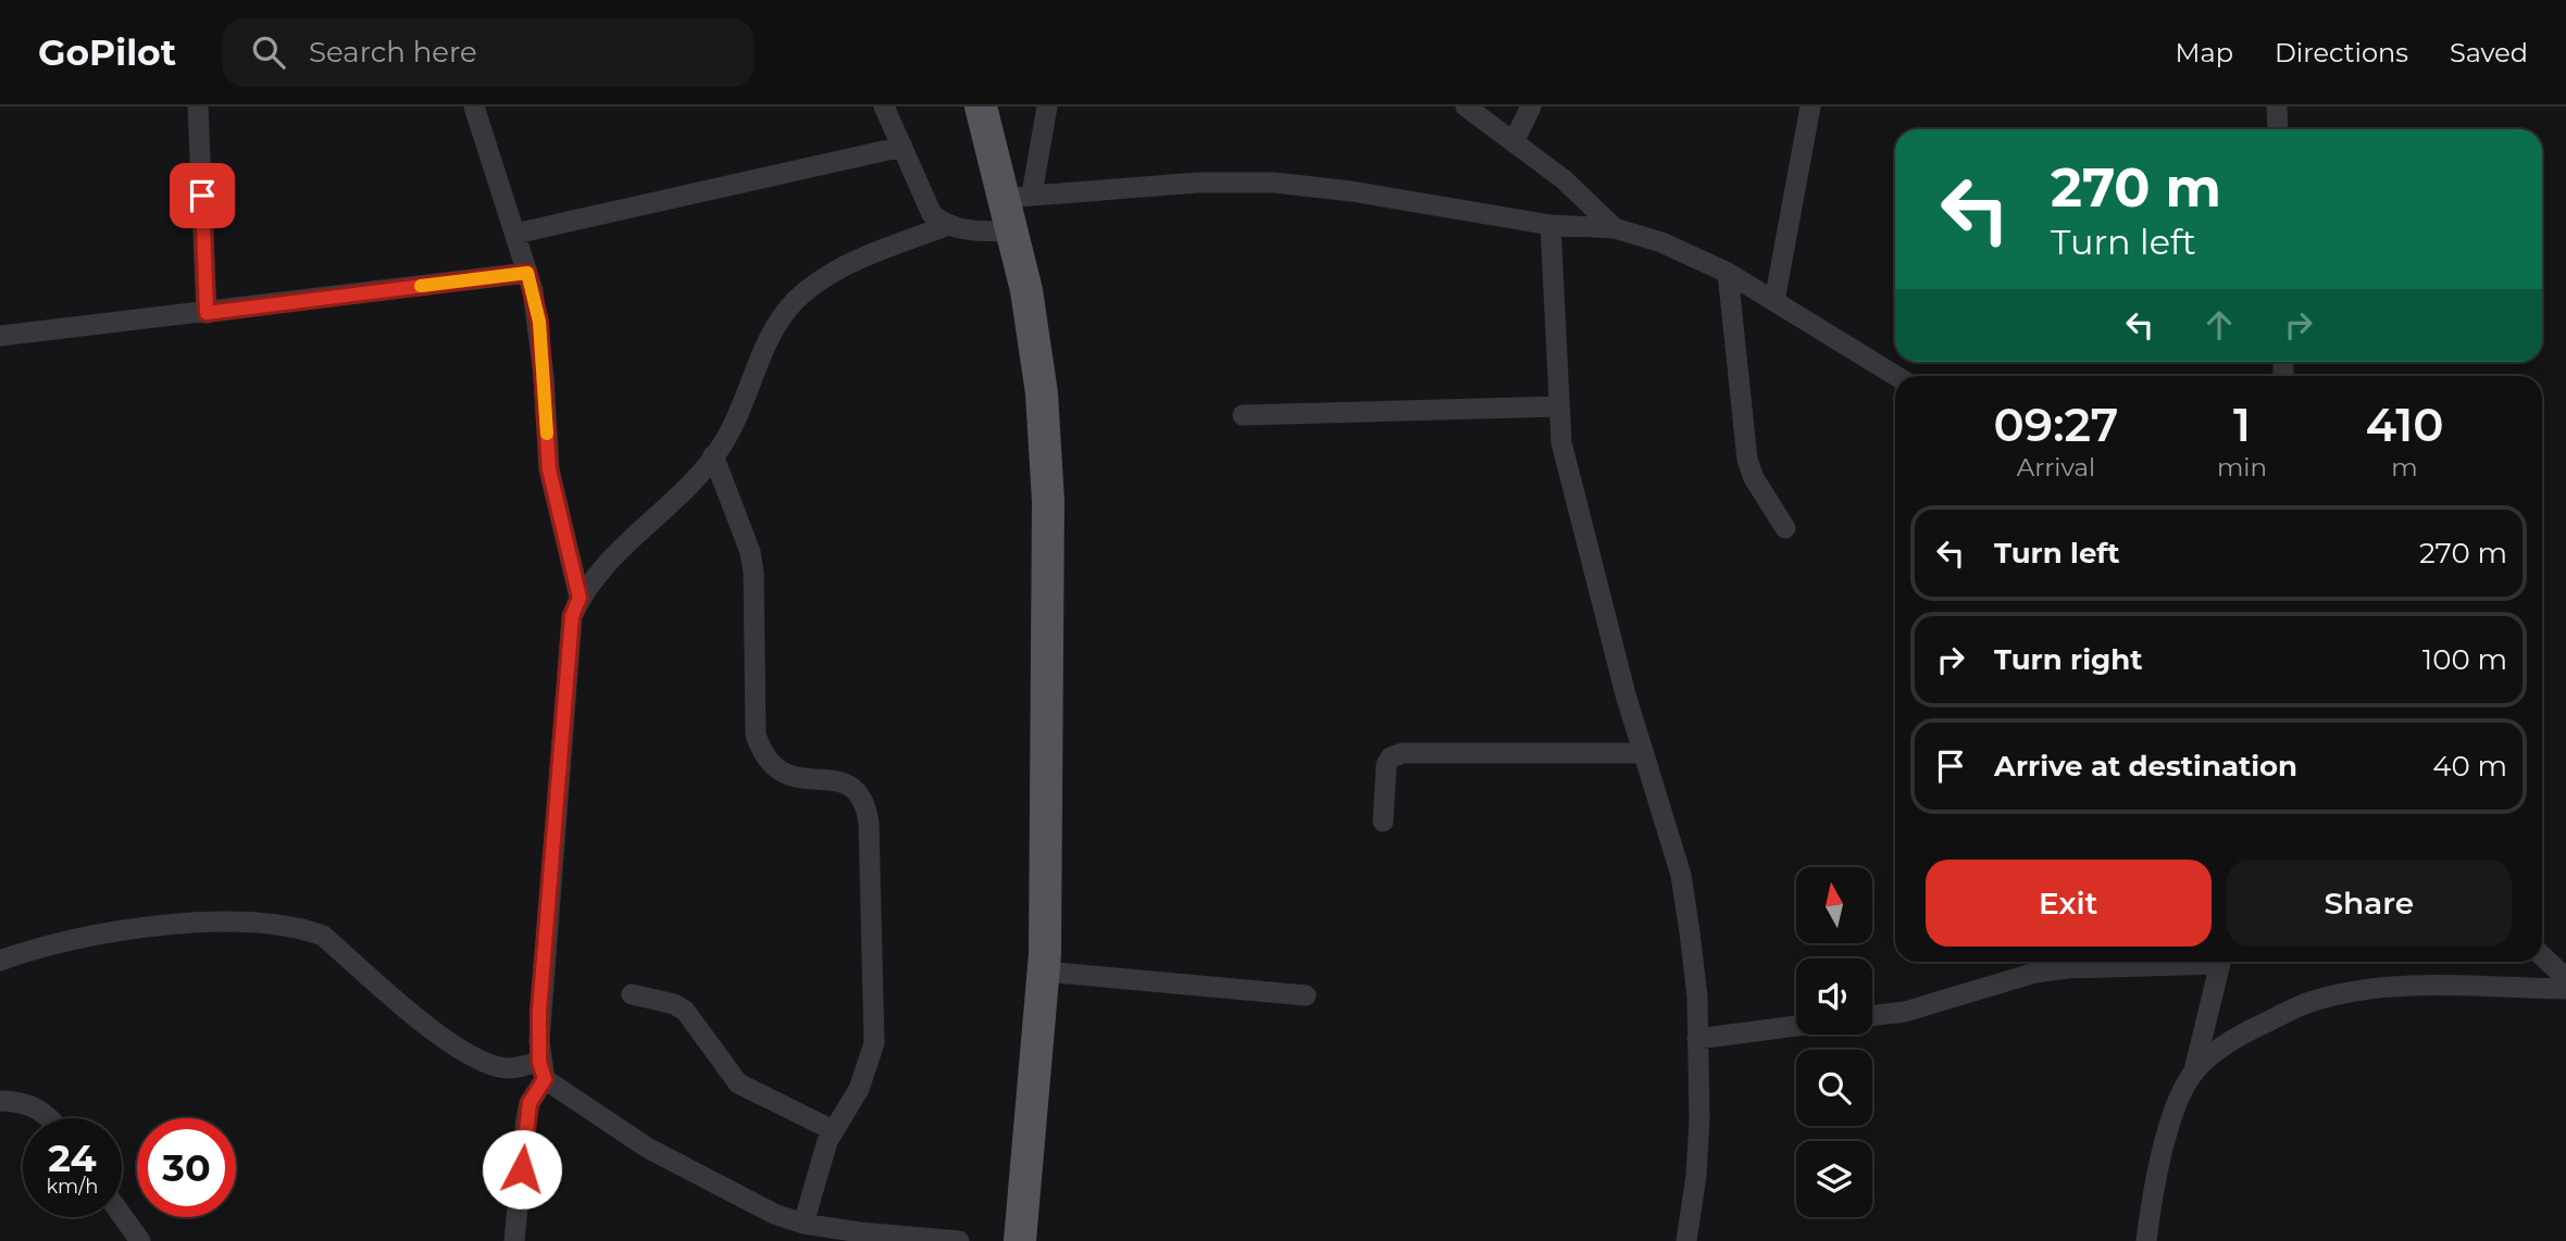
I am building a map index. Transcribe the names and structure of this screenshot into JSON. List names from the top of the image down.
{
  "north": "top",
  "page": {
    "header": "GoPilot",
    "search": "Search here",
    "nav": ["Map", "Directions", "Saved"],
    "turn": ["270 m", "Turn left"],
    "eta": [
      "09:27",
      "Arrival",
      "1",
      "min",
      "410",
      "m"
    ],
    "list": [
      {
        "name": "Turn left",
        "value": "270 m"
      },
      {
        "name": "Turn right",
        "value": "100 m"
      },
      {
        "name": "Arrive at destination",
        "value": "40 m"
      }
    ],
    "buttons": ["Exit", "Share"],
    "speed": "24 km/h",
    "limit": "30"
  }
}
